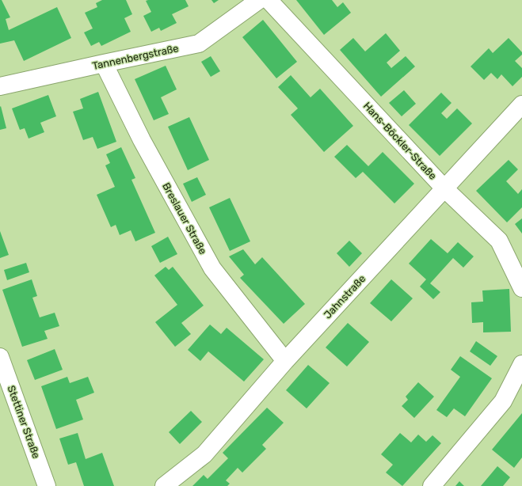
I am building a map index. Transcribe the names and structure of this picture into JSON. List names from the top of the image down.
{
  "streets": {
    "street": [
      "Tannenbergstraße",
      "Hans-Böckler-Straße",
      "Breslauer Straße",
      "Jahnstraße",
      "Stettiner Straße"
    ]
  },
  "crossings": [
    ["Tannenbergstraße", "Breslauer Straße"],
    ["Hans-Böckler-Straße", "Jahnstraße"],
    ["Breslauer Straße", "Jahnstraße"]
  ]
}
